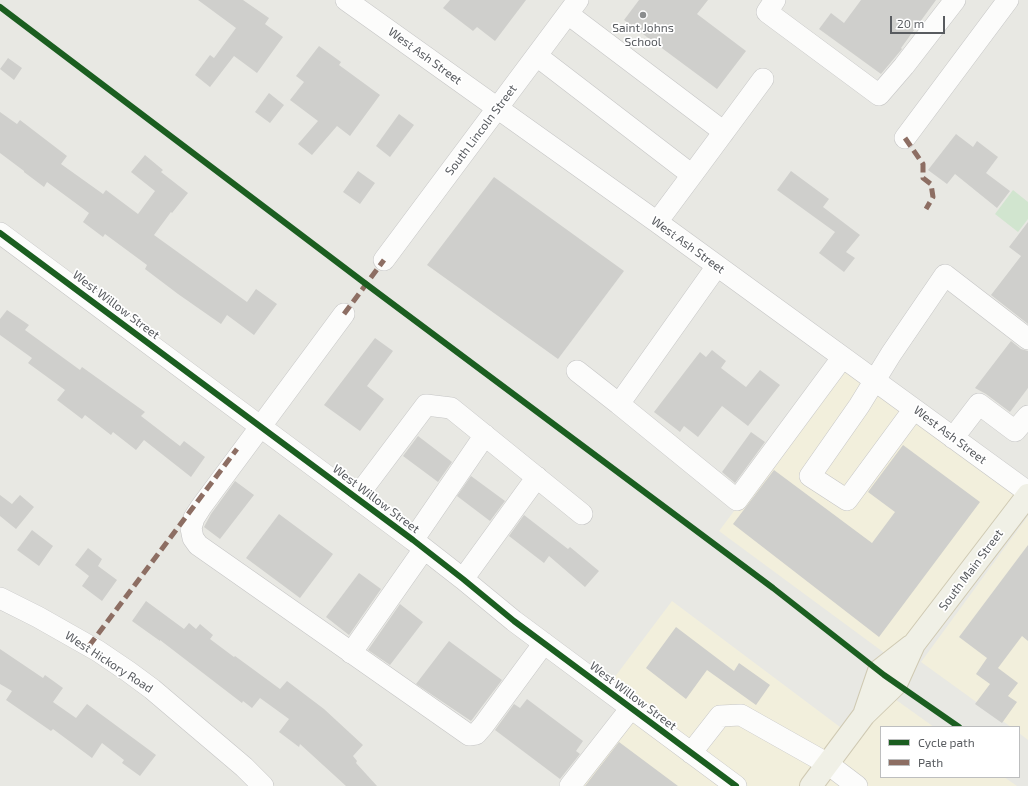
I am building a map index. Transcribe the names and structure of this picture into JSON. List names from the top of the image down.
{
  "streets": {
    "main road": ["South Main Street"],
    "street": [
      "West Ash Street",
      "South Lincoln Street",
      "West Willow Street",
      "West Hickory Road"
    ]
  },
  "crossings": [
    ["West Ash Street", "South Lincoln Street"],
    ["West Ash Street", "South Main Street"]
  ],
  "places": ["Saint Johns School"],
  "legend": ["Cycle path", "Path"],
  "scale_bar": "20 m"
}
